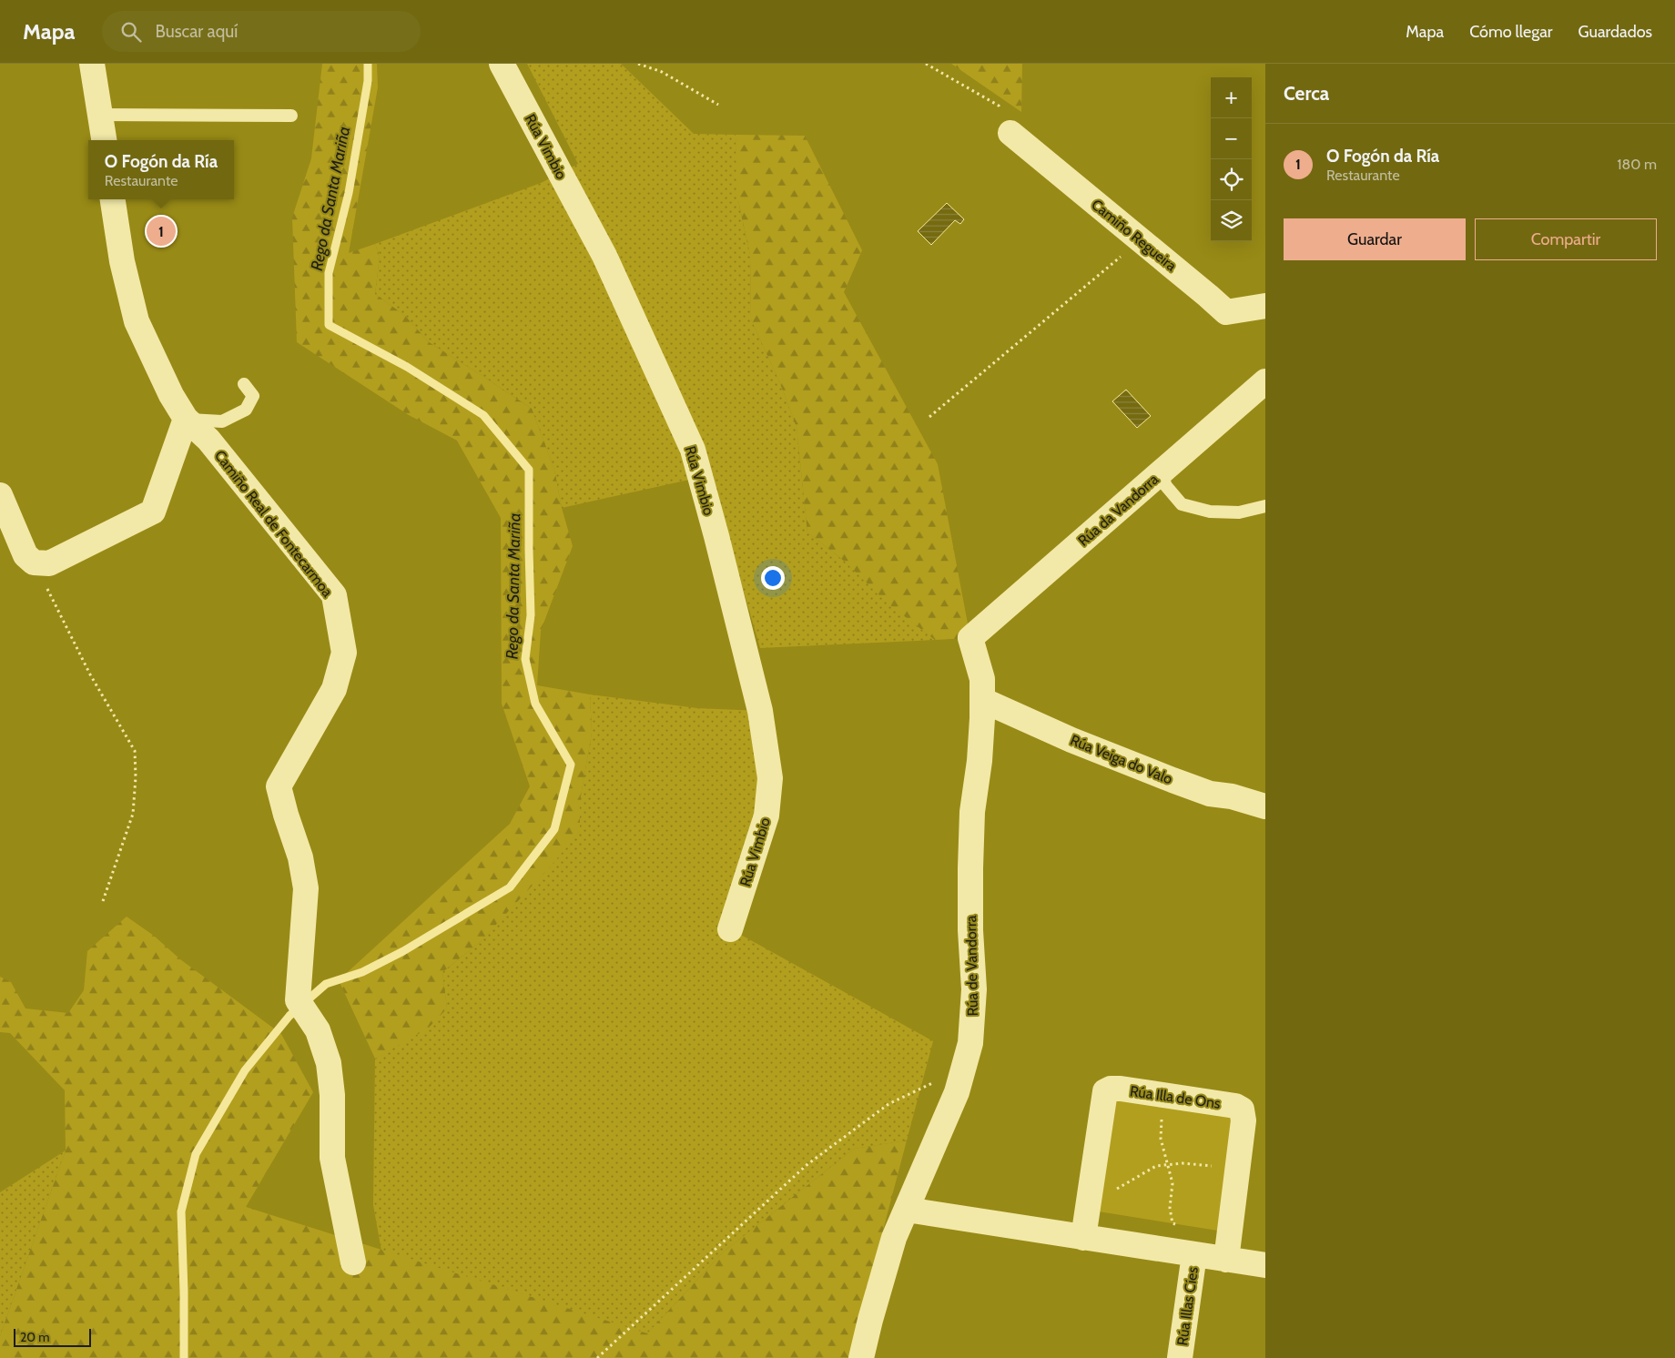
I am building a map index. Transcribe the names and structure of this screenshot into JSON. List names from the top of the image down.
{
  "streets": {
    "street": [
      "Rúa Vimbio",
      "Camiño Regueira",
      "Rúa da Vandorra",
      "Camiño Real de Fontecarmoa",
      "Rúa Veiga do Valo",
      "Rúa de Vandorra",
      "Rúa Illa de Ons",
      "Rúa Illas Cíes"
    ]
  },
  "crossings": [
    ["Rúa da Vandorra", "Rúa de Vandorra"],
    ["Rúa Veiga do Valo", "Rúa de Vandorra"]
  ],
  "water": ["Rego da Santa Mariña"],
  "scale_bar": "20 m",
  "page": {
    "header": "Mapa",
    "search": "Buscar aquí",
    "nav": ["Mapa", "Cómo llegar", "Guardados"],
    "heading": "Cerca",
    "map_buttons": ["+", "−"],
    "list": [
      {
        "mark": "1",
        "name": "O Fogón da Ría",
        "note": "Restaurante",
        "value": "180 m"
      }
    ],
    "popup": ["O Fogón da Ría", "Restaurante"],
    "buttons": ["Guardar", "Compartir"],
    "pins": "1",
    "scale": "20 m"
  }
}
